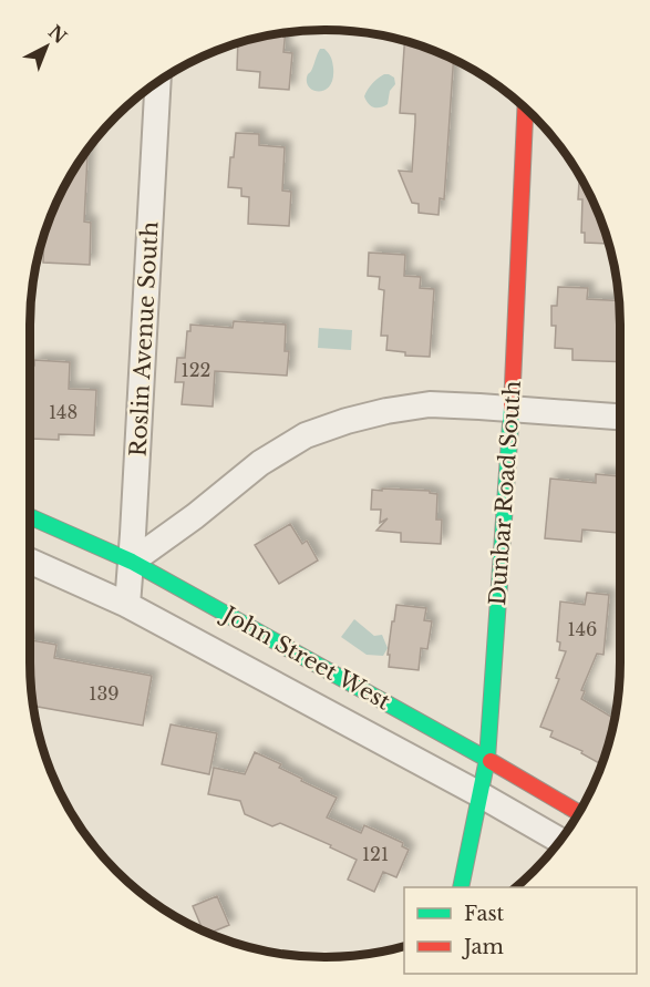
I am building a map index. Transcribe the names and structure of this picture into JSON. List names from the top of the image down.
{
  "streets": {
    "street": ["Roslin Avenue South", "Dunbar Road South", "John Street West"]
  },
  "crossings": [
    ["Roslin Avenue South", "John Street West"],
    ["Dunbar Road South", "John Street West"]
  ],
  "house_numbers": [
    "122",
    "148",
    "146",
    "139",
    "121"
  ],
  "legend": ["Fast", "Jam"],
  "north": "top right"
}
